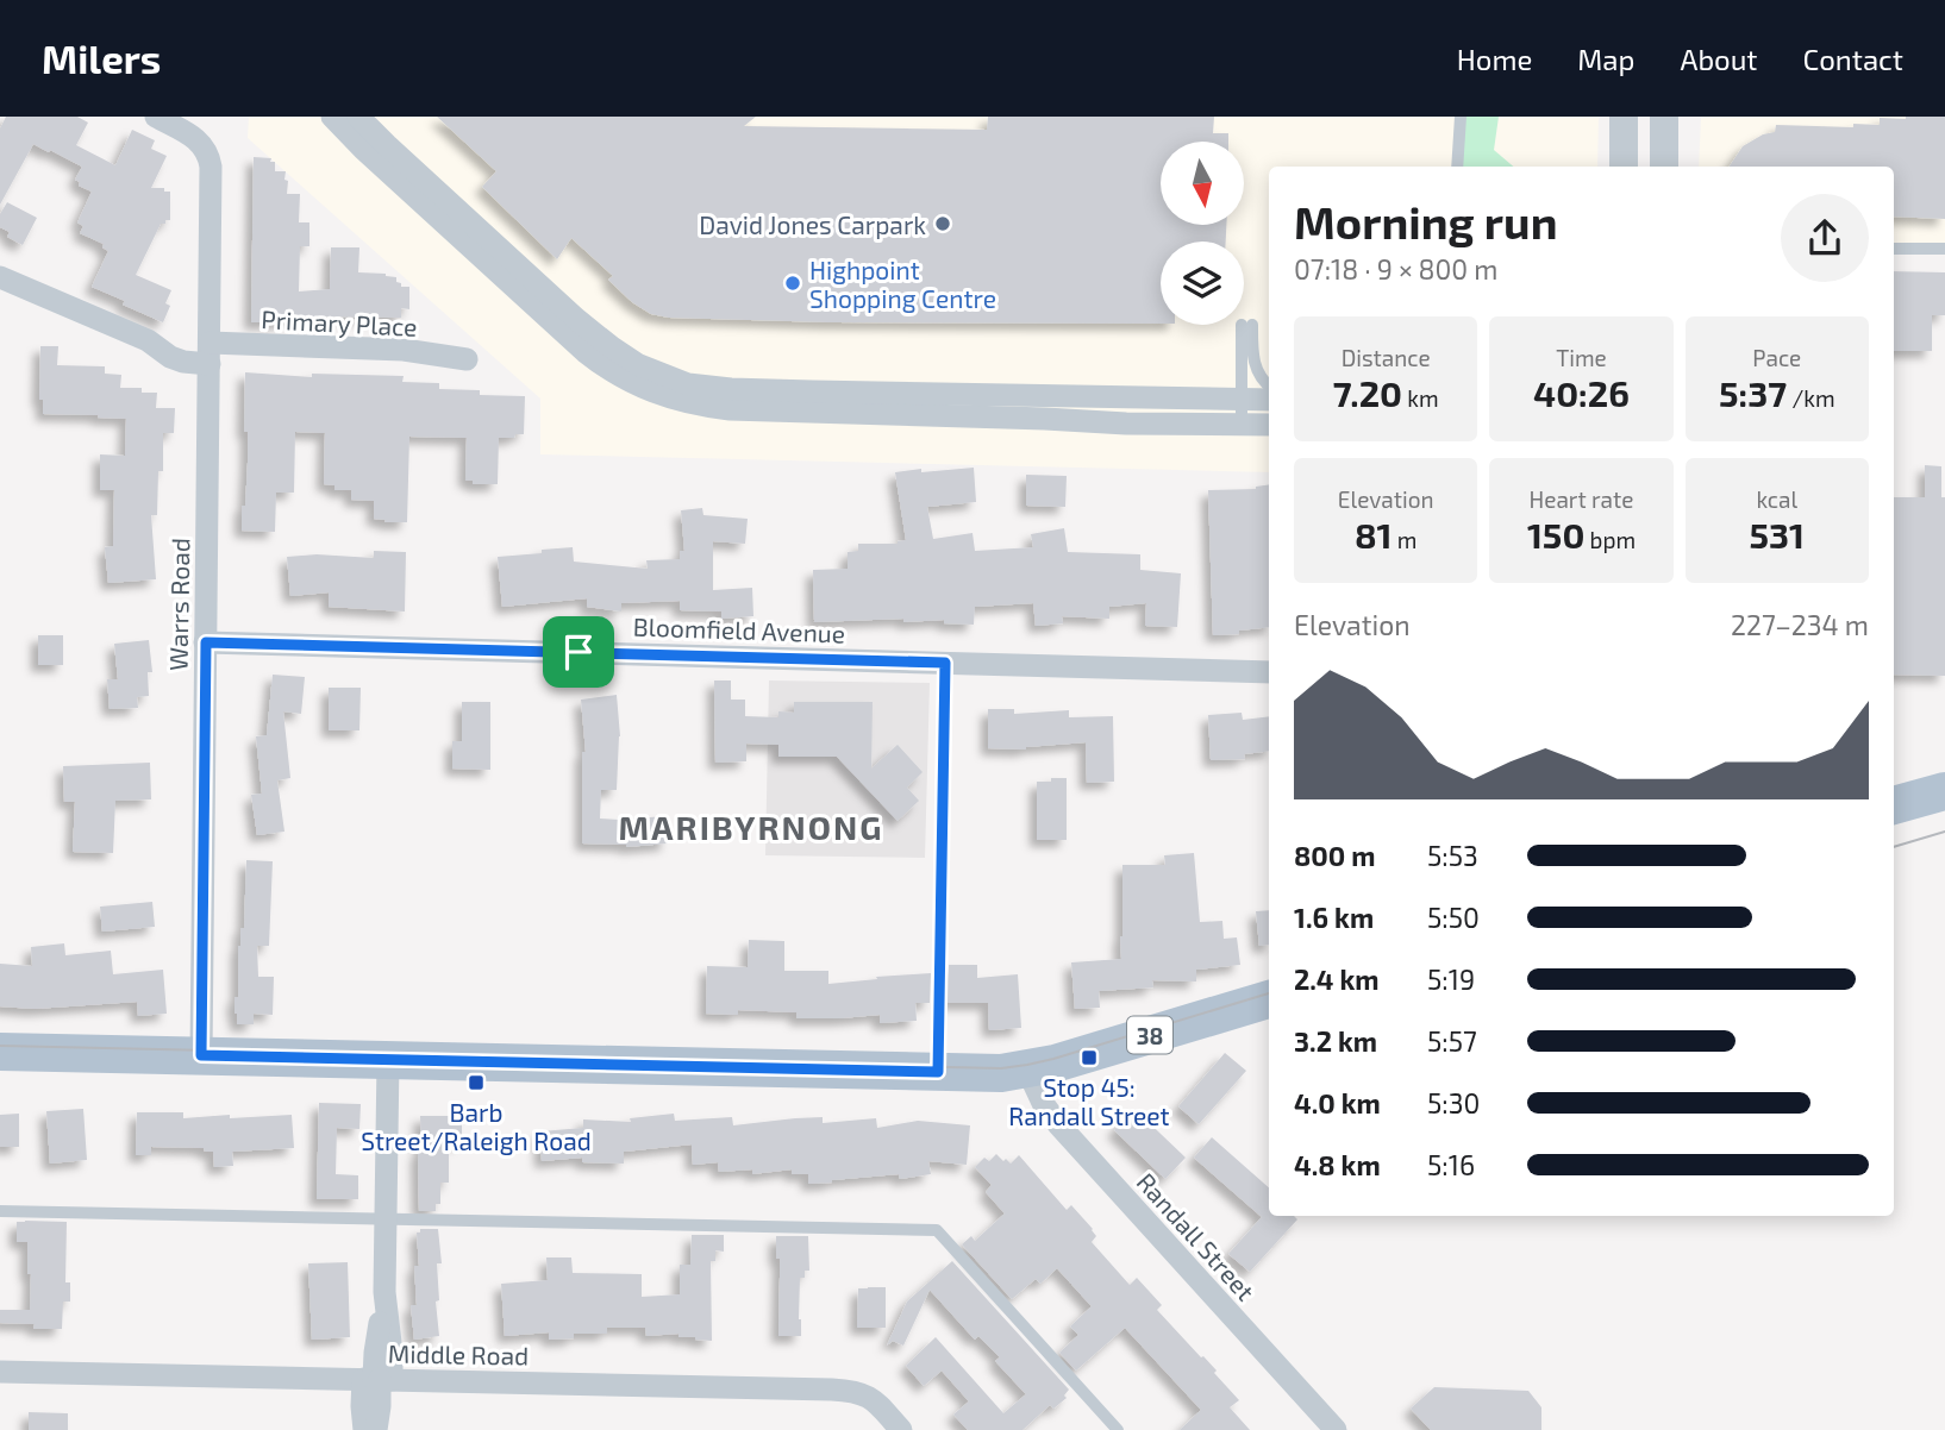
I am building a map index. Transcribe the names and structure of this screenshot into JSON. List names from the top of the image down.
{
  "streets": {
    "main road": ["38"],
    "street": [
      "Primary Place",
      "Warrs Road",
      "Bloomfield Avenue",
      "Randall Street",
      "Middle Road"
    ]
  },
  "crossings": [
    ["Primary Place", "Warrs Road"],
    ["Warrs Road", "Bloomfield Avenue"],
    ["Warrs Road", "38"],
    ["38", "Randall Street"]
  ],
  "districts": ["MARIBYRNONG"],
  "places": {
    "other": ["David Jones Carpark", "Highpoint Shopping Centre"],
    "transit": ["Stop 45: Randall Street", "Barb Street/Raleigh Road"]
  },
  "north": "bottom",
  "page": {
    "header": "Milers",
    "nav": [
      "Home",
      "Map",
      "About",
      "Contact"
    ],
    "heading": ["Morning run", "07:18 · 9 × 800 m"],
    "stats": [
      ["Distance", "7.20 km"],
      ["Time", "40:26"],
      ["Pace", "5:37 /km"],
      ["Elevation", "81 m"],
      ["Heart rate", "150 bpm"],
      ["kcal", "531"]
    ],
    "chart": ["Elevation", "227–234 m"],
    "list": [
      {
        "name": "800 m",
        "note": "5:53"
      },
      {
        "name": "1.6 km",
        "note": "5:50"
      },
      {
        "name": "2.4 km",
        "note": "5:19"
      },
      {
        "name": "3.2 km",
        "note": "5:57"
      },
      {
        "name": "4.0 km",
        "note": "5:30"
      },
      {
        "name": "4.8 km",
        "note": "5:16"
      }
    ]
  }
}
